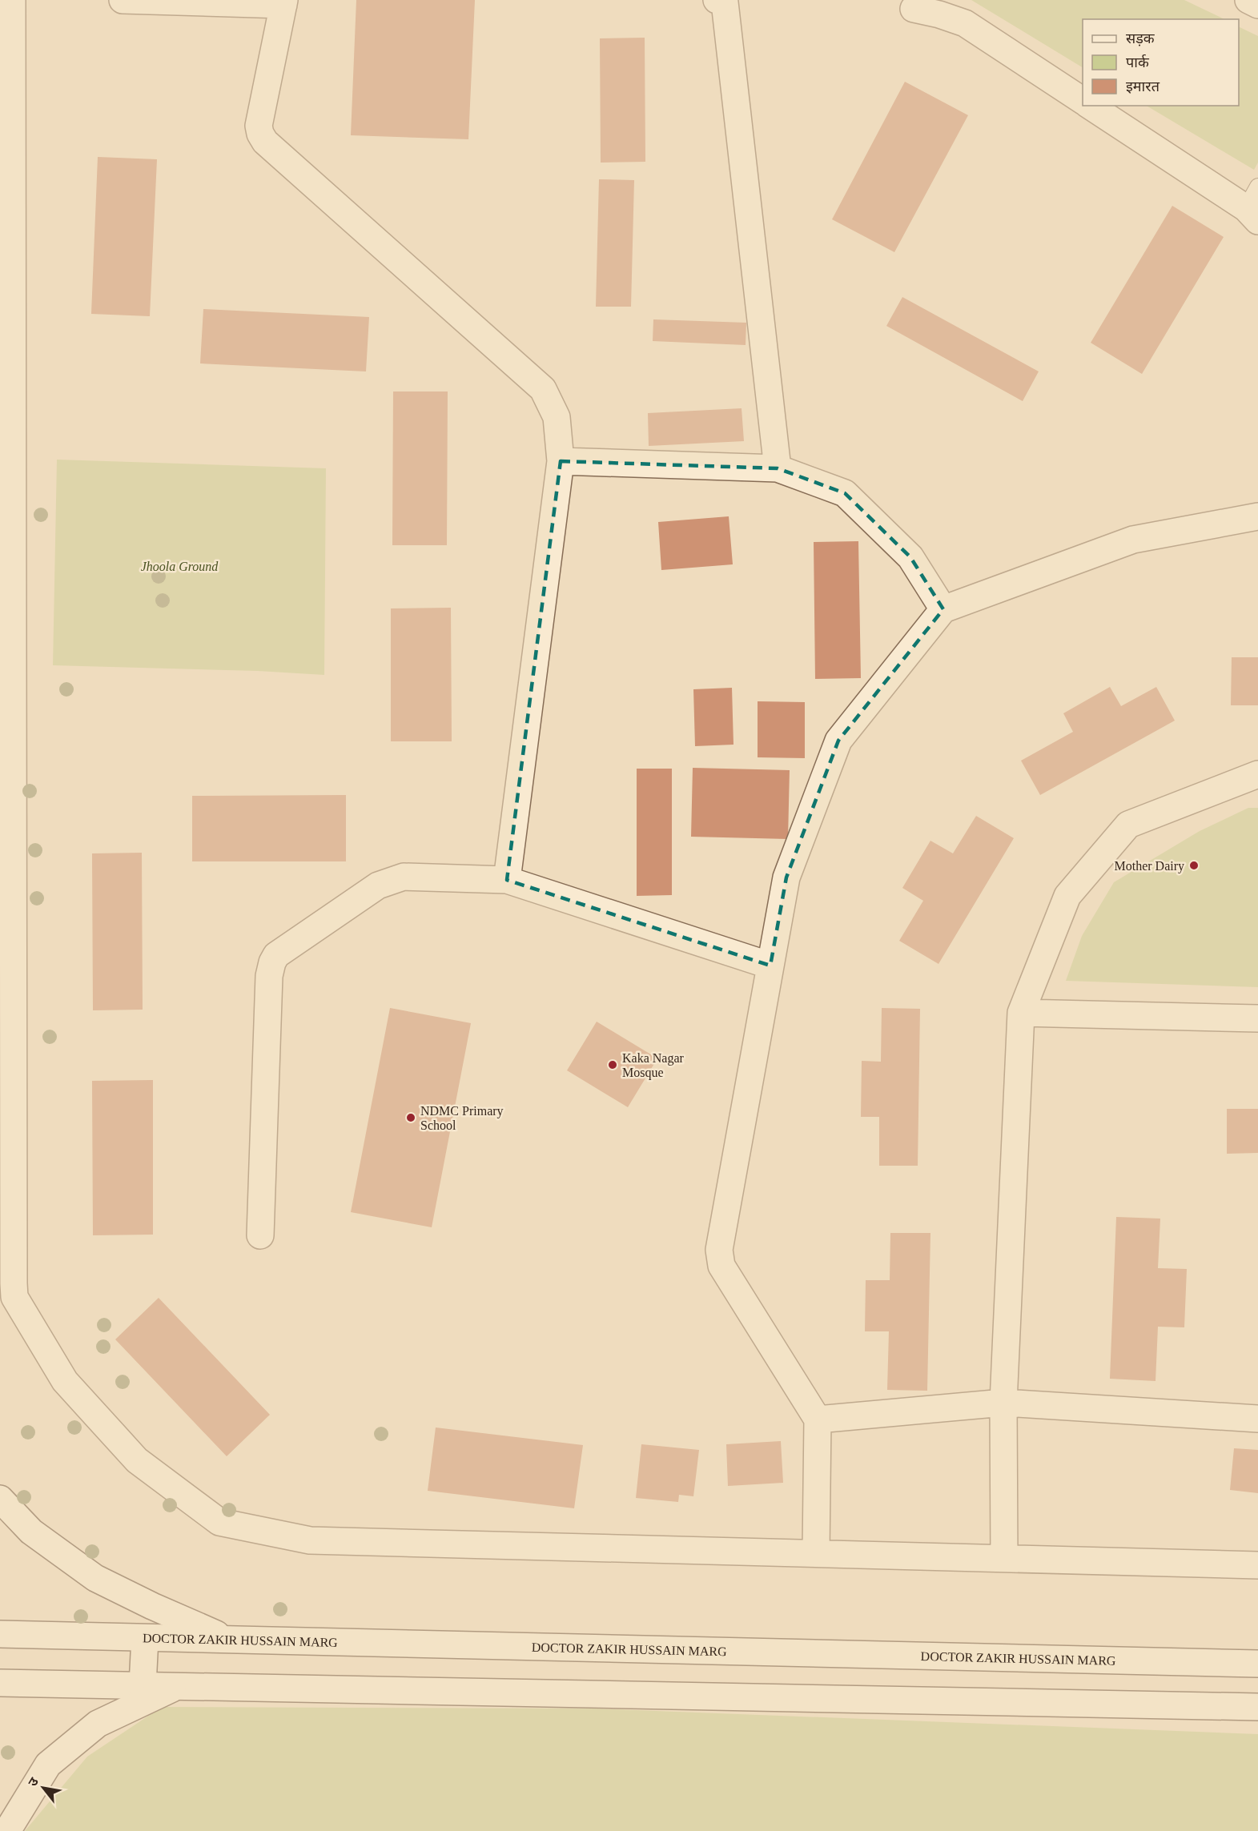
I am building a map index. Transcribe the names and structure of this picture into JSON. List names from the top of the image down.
{
  "streets": {
    "street": ["DOCTOR ZAKIR HUSSAIN MARG"]
  },
  "parks": ["Jhoola Ground"],
  "places": ["Mother Dairy", "Kaka Nagar Mosque", "NDMC Primary School"],
  "legend": ["सड़क", "पार्क", "इमारत"],
  "north": "top left"
}
